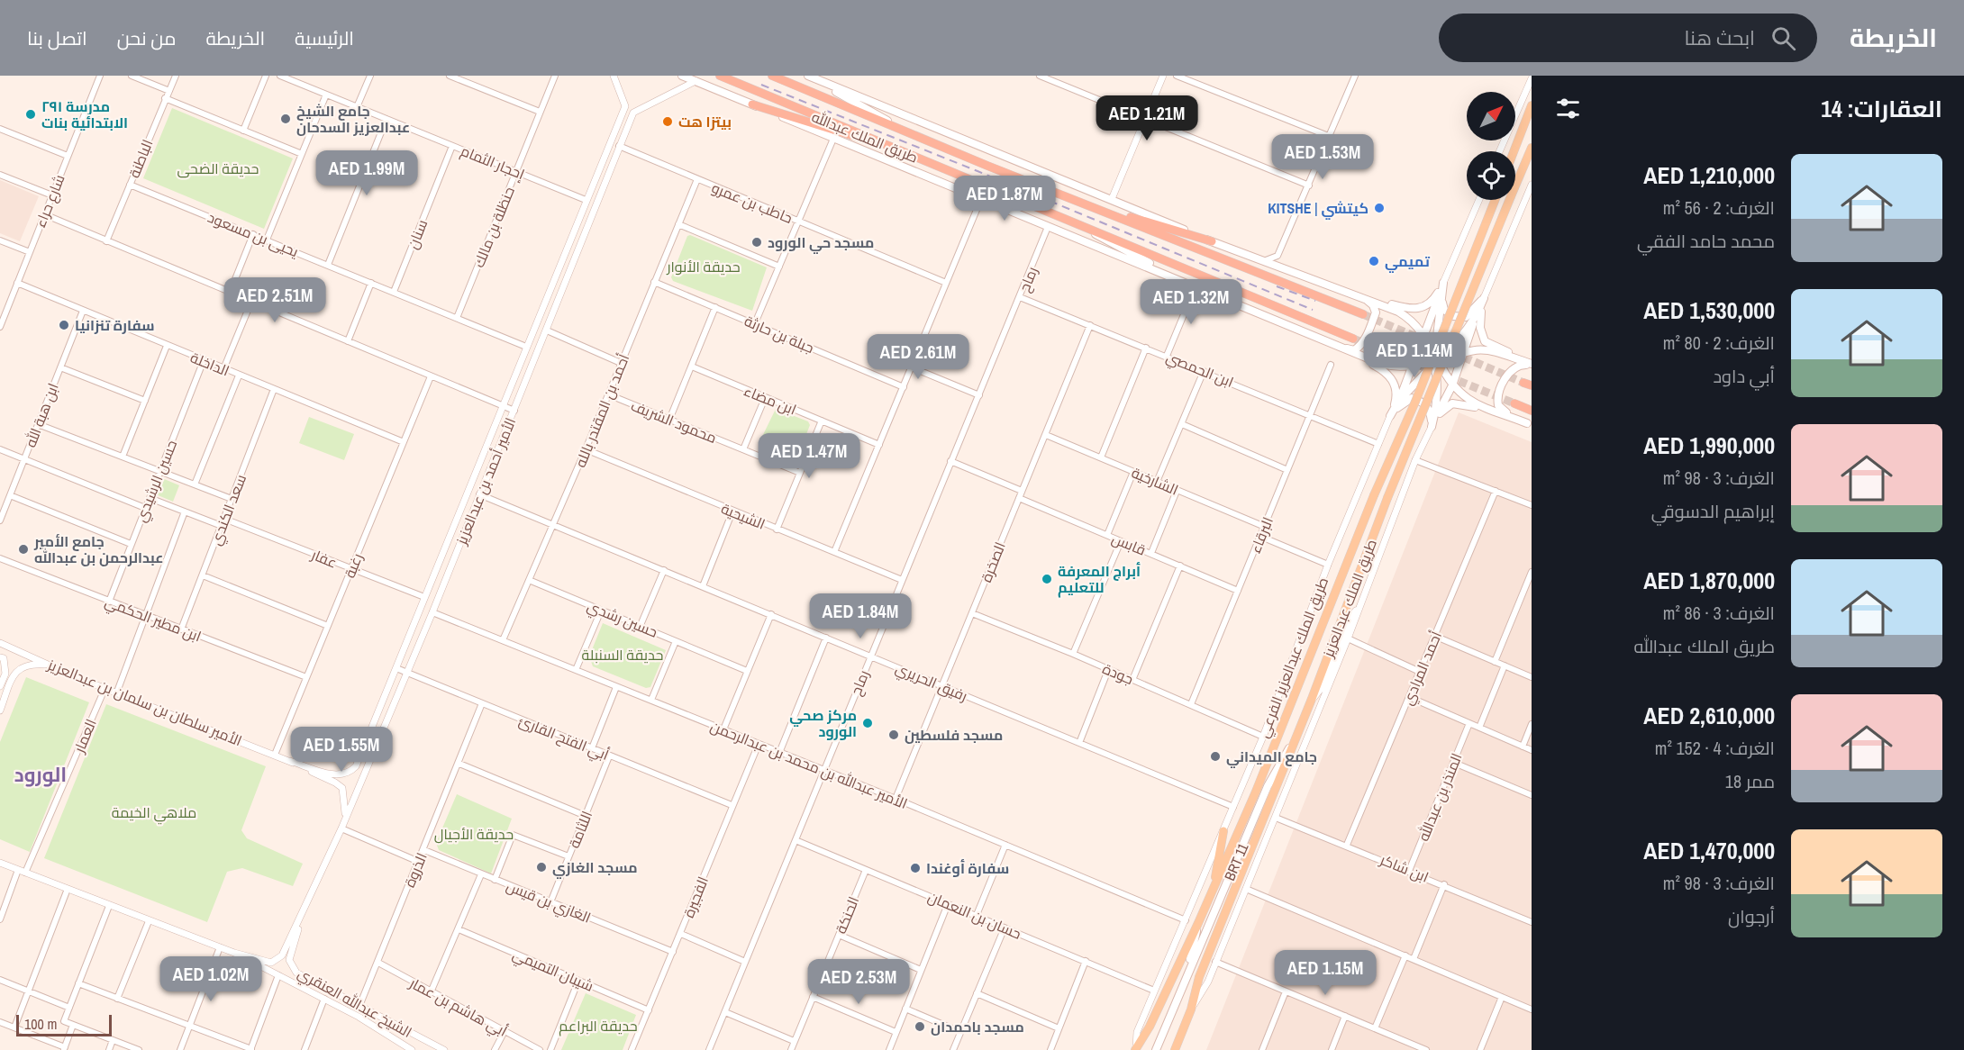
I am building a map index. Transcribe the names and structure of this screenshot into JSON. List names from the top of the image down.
{
  "streets": {
    "highway": ["طريق الملك عبدالله"],
    "main road": ["طريق الملك عبدالعزيز", "BRT 11"],
    "street": [
      "الباطنة",
      "إحجار الثمام",
      "شارع حراء",
      "حاطب بن عمرو",
      "حنظلة بن مالك",
      "يحيى بن مسعود",
      "سنان",
      "رماح",
      "جبلة بن حارثة",
      "الداخلة",
      "ابن الحمصي",
      "ابن مضاء",
      "أحمد بن المقتدر بالله",
      "ابن هبة الله",
      "محمود الشريف",
      "حسين الرشيدي",
      "الأمير أحمد بن عبدالعزيز",
      "الشارخية",
      "سعد الكندي",
      "الشيحية",
      "البرقاء",
      "قابس",
      "عفار",
      "الصخرة",
      "رغبة",
      "ابن مطير الحكمي",
      "حسين رشدي",
      "طريق الملك عبدالعزيز الفرعي",
      "أحمد المرادي",
      "جودة",
      "رفيق الحريري",
      "الأمير سلطان بن سلمان بن عبدالعزيز",
      "العمار",
      "أبي الفتح القارئ",
      "الأمير عبدالله بن محمد بن عبدالرحمن",
      "المنذر بن عبدالله",
      "اللثامة",
      "ابن شاكر",
      "الذروة",
      "الفجيرة",
      "الغازي بن قيس",
      "الحنكة",
      "حسان بن النعمان",
      "شيبان التميمي",
      "الشيخ عبدالله العنقري",
      "أبي هاشم بن عمار"
    ]
  },
  "crossings": [
    ["طريق الملك عبدالله", "رماح"],
    ["طريق الملك عبدالله", "الأمير أحمد بن عبدالعزيز"],
    ["الباطنة", "يحيى بن مسعود"],
    ["إحجار الثمام", "حنظلة بن مالك"],
    ["إحجار الثمام", "سنان"],
    ["إحجار الثمام", "الأمير أحمد بن عبدالعزيز"],
    ["شارع حراء", "الداخلة"],
    ["حاطب بن عمرو", "أحمد بن المقتدر بالله"],
    ["حاطب بن عمرو", "الأمير أحمد بن عبدالعزيز"],
    ["حنظلة بن مالك", "يحيى بن مسعود"],
    ["يحيى بن مسعود", "سنان"],
    ["يحيى بن مسعود", "الأمير أحمد بن عبدالعزيز"],
    ["رماح", "ابن الحمصي"],
    ["رماح", "الشيحية"],
    ["رماح", "رفيق الحريري"],
    ["رماح", "الأمير عبدالله بن محمد بن عبدالرحمن"],
    ["رماح", "حسان بن النعمان"],
    ["جبلة بن حارثة", "أحمد بن المقتدر بالله"],
    ["الداخلة", "ابن هبة الله"],
    ["الداخلة", "حسين الرشيدي"],
    ["الداخلة", "سعد الكندي"],
    ["الداخلة", "رغبة"],
    ["ابن الحمصي", "البرقاء"],
    ["ابن الحمصي", "الصخرة"],
    ["ابن الحمصي", "طريق الملك عبدالعزيز الفرعي"],
    ["أحمد بن المقتدر بالله", "محمود الشريف"],
    ["أحمد بن المقتدر بالله", "الشيحية"],
    ["أحمد بن المقتدر بالله", "حسين رشدي"],
    ["أحمد بن المقتدر بالله", "رفيق الحريري"],
    ["أحمد بن المقتدر بالله", "الأمير عبدالله بن محمد بن عبدالرحمن"],
    ["حسين الرشيدي", "ابن مطير الحكمي"],
    ["الأمير أحمد بن عبدالعزيز", "عفار"],
    ["الأمير أحمد بن عبدالعزيز", "رفيق الحريري"],
    ["الأمير أحمد بن عبدالعزيز", "الأمير سلطان بن سلمان بن عبدالعزيز"],
    ["الأمير أحمد بن عبدالعزيز", "أبي الفتح القارئ"],
    ["الأمير أحمد بن عبدالعزيز", "الأمير عبدالله بن محمد بن عبدالرحمن"],
    ["الأمير أحمد بن عبدالعزيز", "الشيخ عبدالله العنقري"],
    ["الشارخية", "البرقاء"],
    ["الشارخية", "الصخرة"],
    ["سعد الكندي", "عفار"],
    ["سعد الكندي", "ابن مطير الحكمي"],
    ["البرقاء", "قابس"],
    ["البرقاء", "جودة"],
    ["قابس", "الصخرة"],
    ["عفار", "رغبة"],
    ["الصخرة", "جودة"],
    ["الصخرة", "رفيق الحريري"],
    ["الصخرة", "الأمير عبدالله بن محمد بن عبدالرحمن"],
    ["رغبة", "ابن مطير الحكمي"],
    ["رغبة", "الأمير سلطان بن سلمان بن عبدالعزيز"],
    ["طريق الملك عبدالعزيز", "طريق الملك عبدالعزيز الفرعي"],
    ["طريق الملك عبدالعزيز", "BRT 11"],
    ["طريق الملك عبدالعزيز الفرعي", "جودة"],
    ["طريق الملك عبدالعزيز الفرعي", "رفيق الحريري"],
    ["طريق الملك عبدالعزيز الفرعي", "الأمير عبدالله بن محمد بن عبدالرحمن"],
    ["طريق الملك عبدالعزيز الفرعي", "حسان بن النعمان"],
    ["أحمد المرادي", "ابن شاكر"],
    ["الأمير سلطان بن سلمان بن عبدالعزيز", "العمار"],
    ["العمار", "الشيخ عبدالله العنقري"],
    ["أبي الفتح القارئ", "اللثامة"],
    ["أبي الفتح القارئ", "الذروة"],
    ["أبي الفتح القارئ", "الفجيرة"],
    ["الأمير عبدالله بن محمد بن عبدالرحمن", "الفجيرة"],
    ["المنذر بن عبدالله", "ابن شاكر"],
    ["اللثامة", "الغازي بن قيس"],
    ["الذروة", "الغازي بن قيس"],
    ["الذروة", "الشيخ عبدالله العنقري"],
    ["الذروة", "أبي هاشم بن عمار"],
    ["الفجيرة", "الغازي بن قيس"],
    ["الفجيرة", "شيبان التميمي"],
    ["الحنكة", "حسان بن النعمان"]
  ],
  "districts": ["الورود"],
  "parks": [
    "حديقة الضحى",
    "حديقة الأنوار",
    "حديقة السنبلة",
    "ملاهي الخيمة",
    "حديقة الأجيال",
    "حديقة البراعم"
  ],
  "places": [
    "مدرسة ٢٩١ الابتدائية بنات",
    "جامع الشيخ عبدالعزيز السدحان",
    "بيتزا هت",
    "KITSHE | كيتشي",
    "مسجد حي الورود",
    "تمیمي",
    "سفارة تنزانيا",
    "جامع الأمير عبدالرحمن بن عبدالله",
    "أبراج المعرفة للتعليم",
    "مركز صحي الورود",
    "مسجد فلسطين",
    "جامع الميداني",
    "مسجد الغازي",
    "سفارة أوغندا",
    "مسجد باحمدان"
  ],
  "scale_bar": "100 m",
  "north": "top right",
  "page": {
    "header": "الخريطة",
    "search": "ابحث هنا",
    "nav": [
      "الرئيسية",
      "الخريطة",
      "من نحن",
      "اتصل بنا"
    ],
    "heading": "العقارات: 14",
    "price": [
      "AED 1.21M",
      "AED 1.53M",
      "AED 1.99M",
      "AED 1.87M",
      "AED 2.51M",
      "AED 1.32M",
      "AED 1.14M",
      "AED 2.61M",
      "AED 1.47M",
      "AED 1.84M",
      "AED 1.55M",
      "AED 1.15M",
      "AED 1.02M",
      "AED 2.53M"
    ],
    "list": [
      {
        "name": "AED 1,210,000",
        "note": "الغرف: 2 · 56 m² · محمد حامد الفقي"
      },
      {
        "name": "AED 1,530,000",
        "note": "الغرف: 2 · 80 m² · أبي داود"
      },
      {
        "name": "AED 1,990,000",
        "note": "الغرف: 3 · 98 m² · إبراهيم الدسوقي"
      },
      {
        "name": "AED 1,870,000",
        "note": "الغرف: 3 · 86 m² · طريق الملك عبدالله"
      },
      {
        "name": "AED 2,610,000",
        "note": "الغرف: 4 · 152 m² · ممر 18"
      },
      {
        "name": "AED 1,470,000",
        "note": "الغرف: 3 · 98 m² · أرجوان"
      }
    ],
    "scale": "100 m"
  }
}
